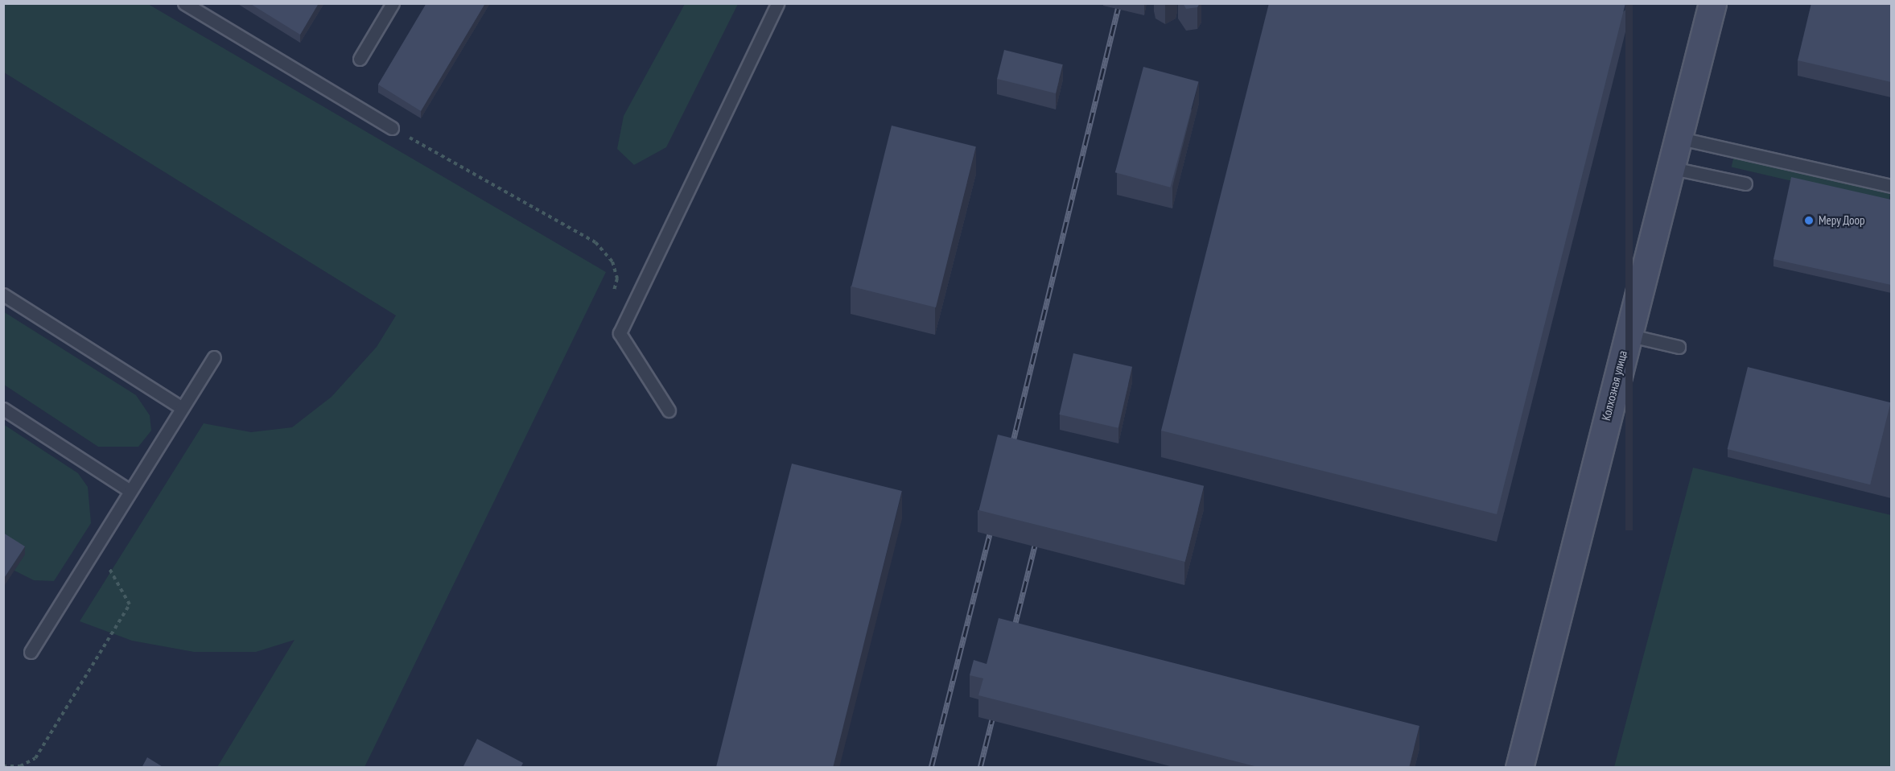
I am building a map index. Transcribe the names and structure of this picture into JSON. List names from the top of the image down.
{
  "streets": {
    "street": ["Колхозная улица"]
  },
  "places": ["Меру Доор"]
}
